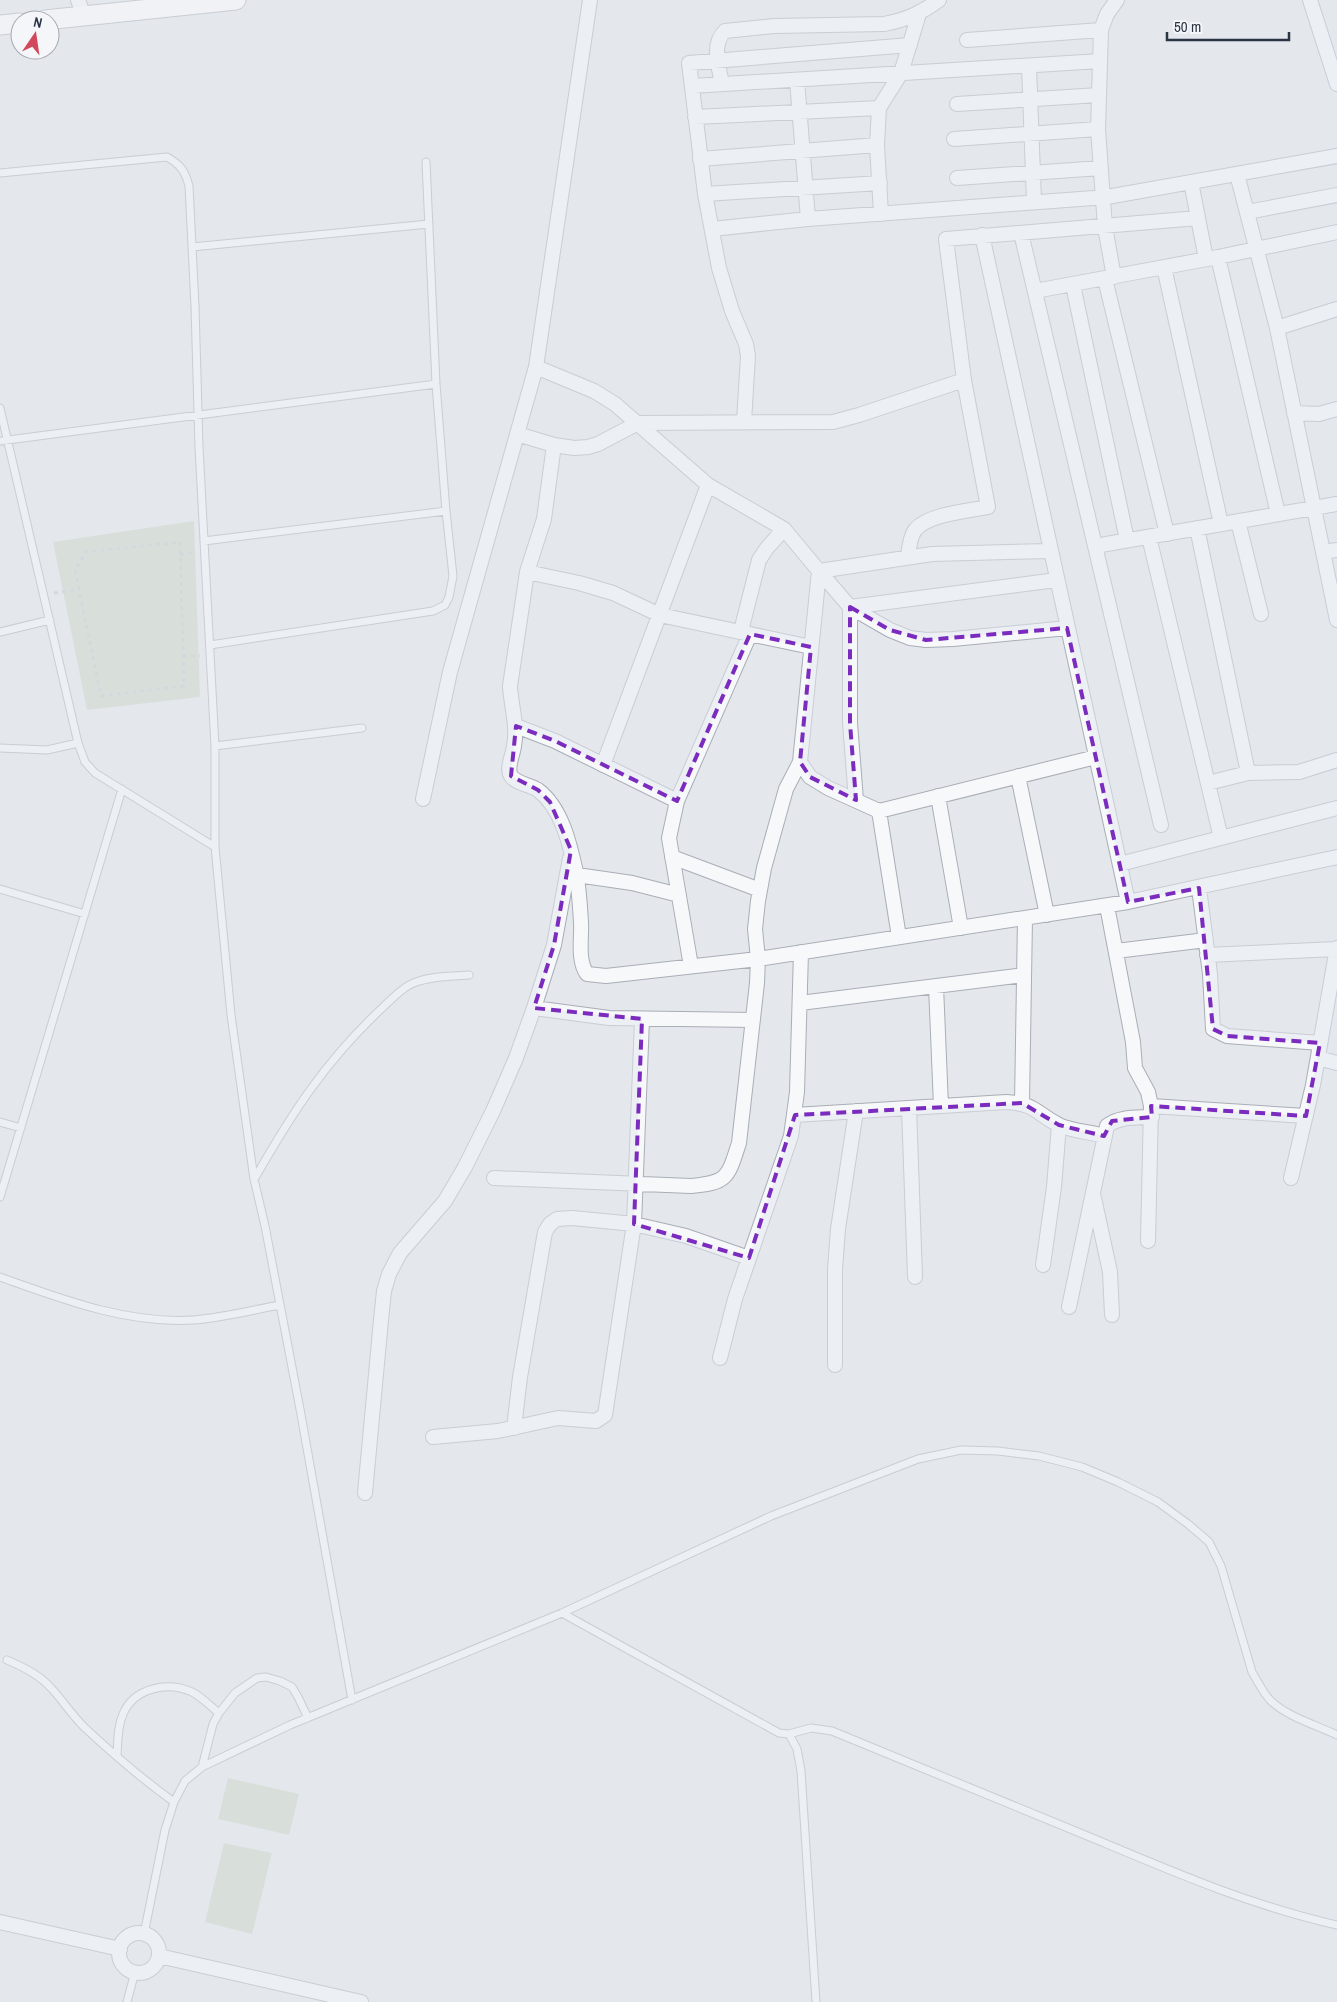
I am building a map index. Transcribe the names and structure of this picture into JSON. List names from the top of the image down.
{
  "scale_bar": "50 m",
  "north": "top"
}
